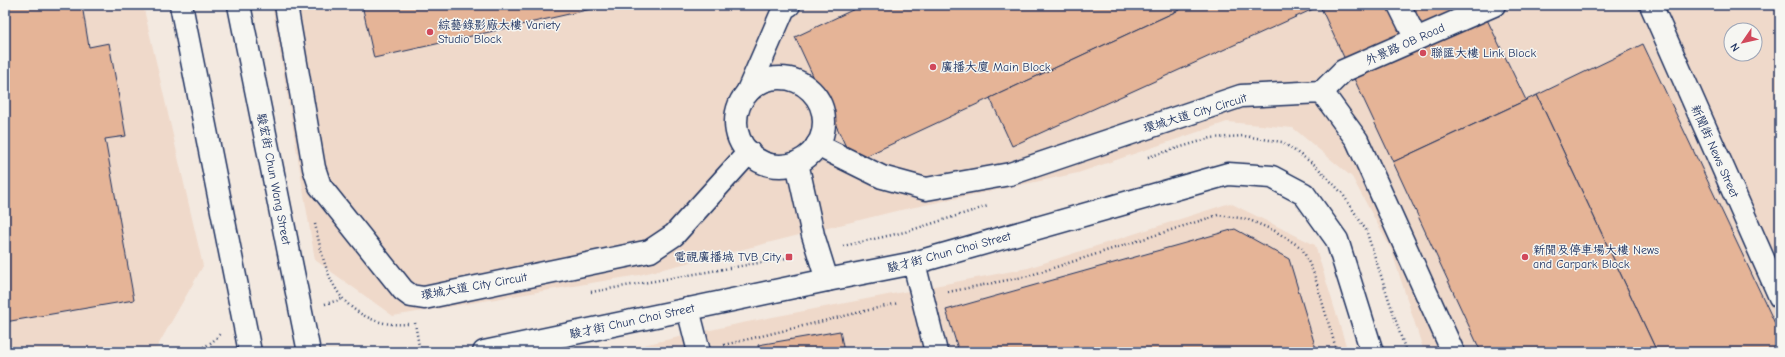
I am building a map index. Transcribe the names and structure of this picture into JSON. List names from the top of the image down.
{
  "streets": {
    "street": [
      "外景路 OB Road",
      "環城大道 City Circuit",
      "新聞街 News Street",
      "駿宏街 Chun Wang Street",
      "駿才街 Chun Choi Street"
    ]
  },
  "crossings": [
    ["外景路 OB Road", "環城大道 City Circuit"]
  ],
  "places": {
    "other": [
      "綜藝錄影廠大樓 Variety Studio Block",
      "聯匯大樓 Link Block",
      "廣播大廈 Main Block",
      "新聞及停車場大樓 News and Carpark Block"
    ],
    "transit": ["電視廣播城 TVB City"]
  },
  "north": "bottom left"
}
